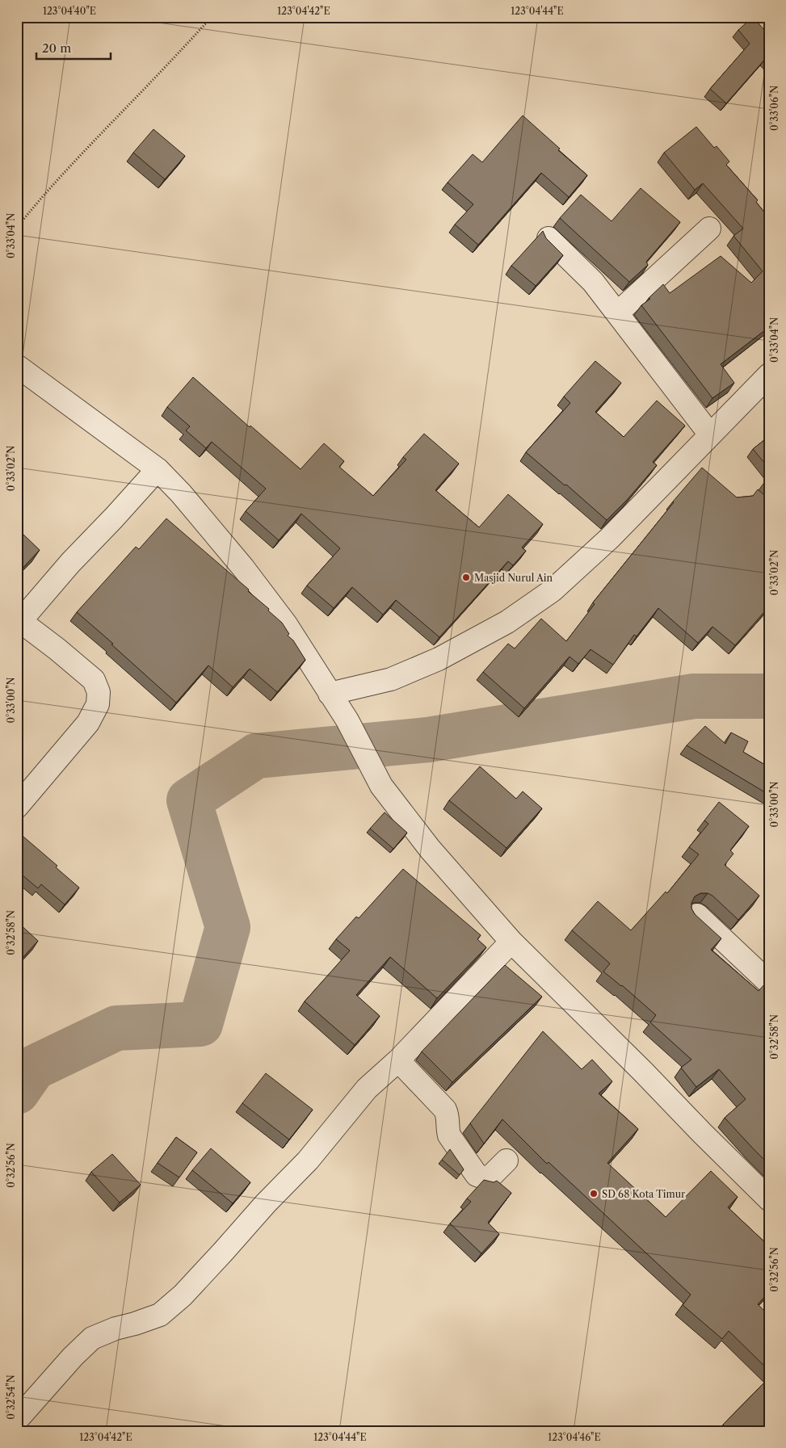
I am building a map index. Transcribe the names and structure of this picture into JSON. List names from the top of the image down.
{
  "places": ["Masjid Nurul Ain", "SD 68 Kota Timur"],
  "scale_bar": "20 m",
  "coordinates": [
    "123°04'40\"E",
    "123°04'42\"E",
    "123°04'44\"E",
    "0°33'06\"N",
    "0°33'04\"N",
    "0°33'02\"N",
    "0°33'00\"N",
    "0°32'58\"N",
    "0°32'56\"N",
    "0°32'54\"N",
    "123°04'46\"E"
  ]
}
